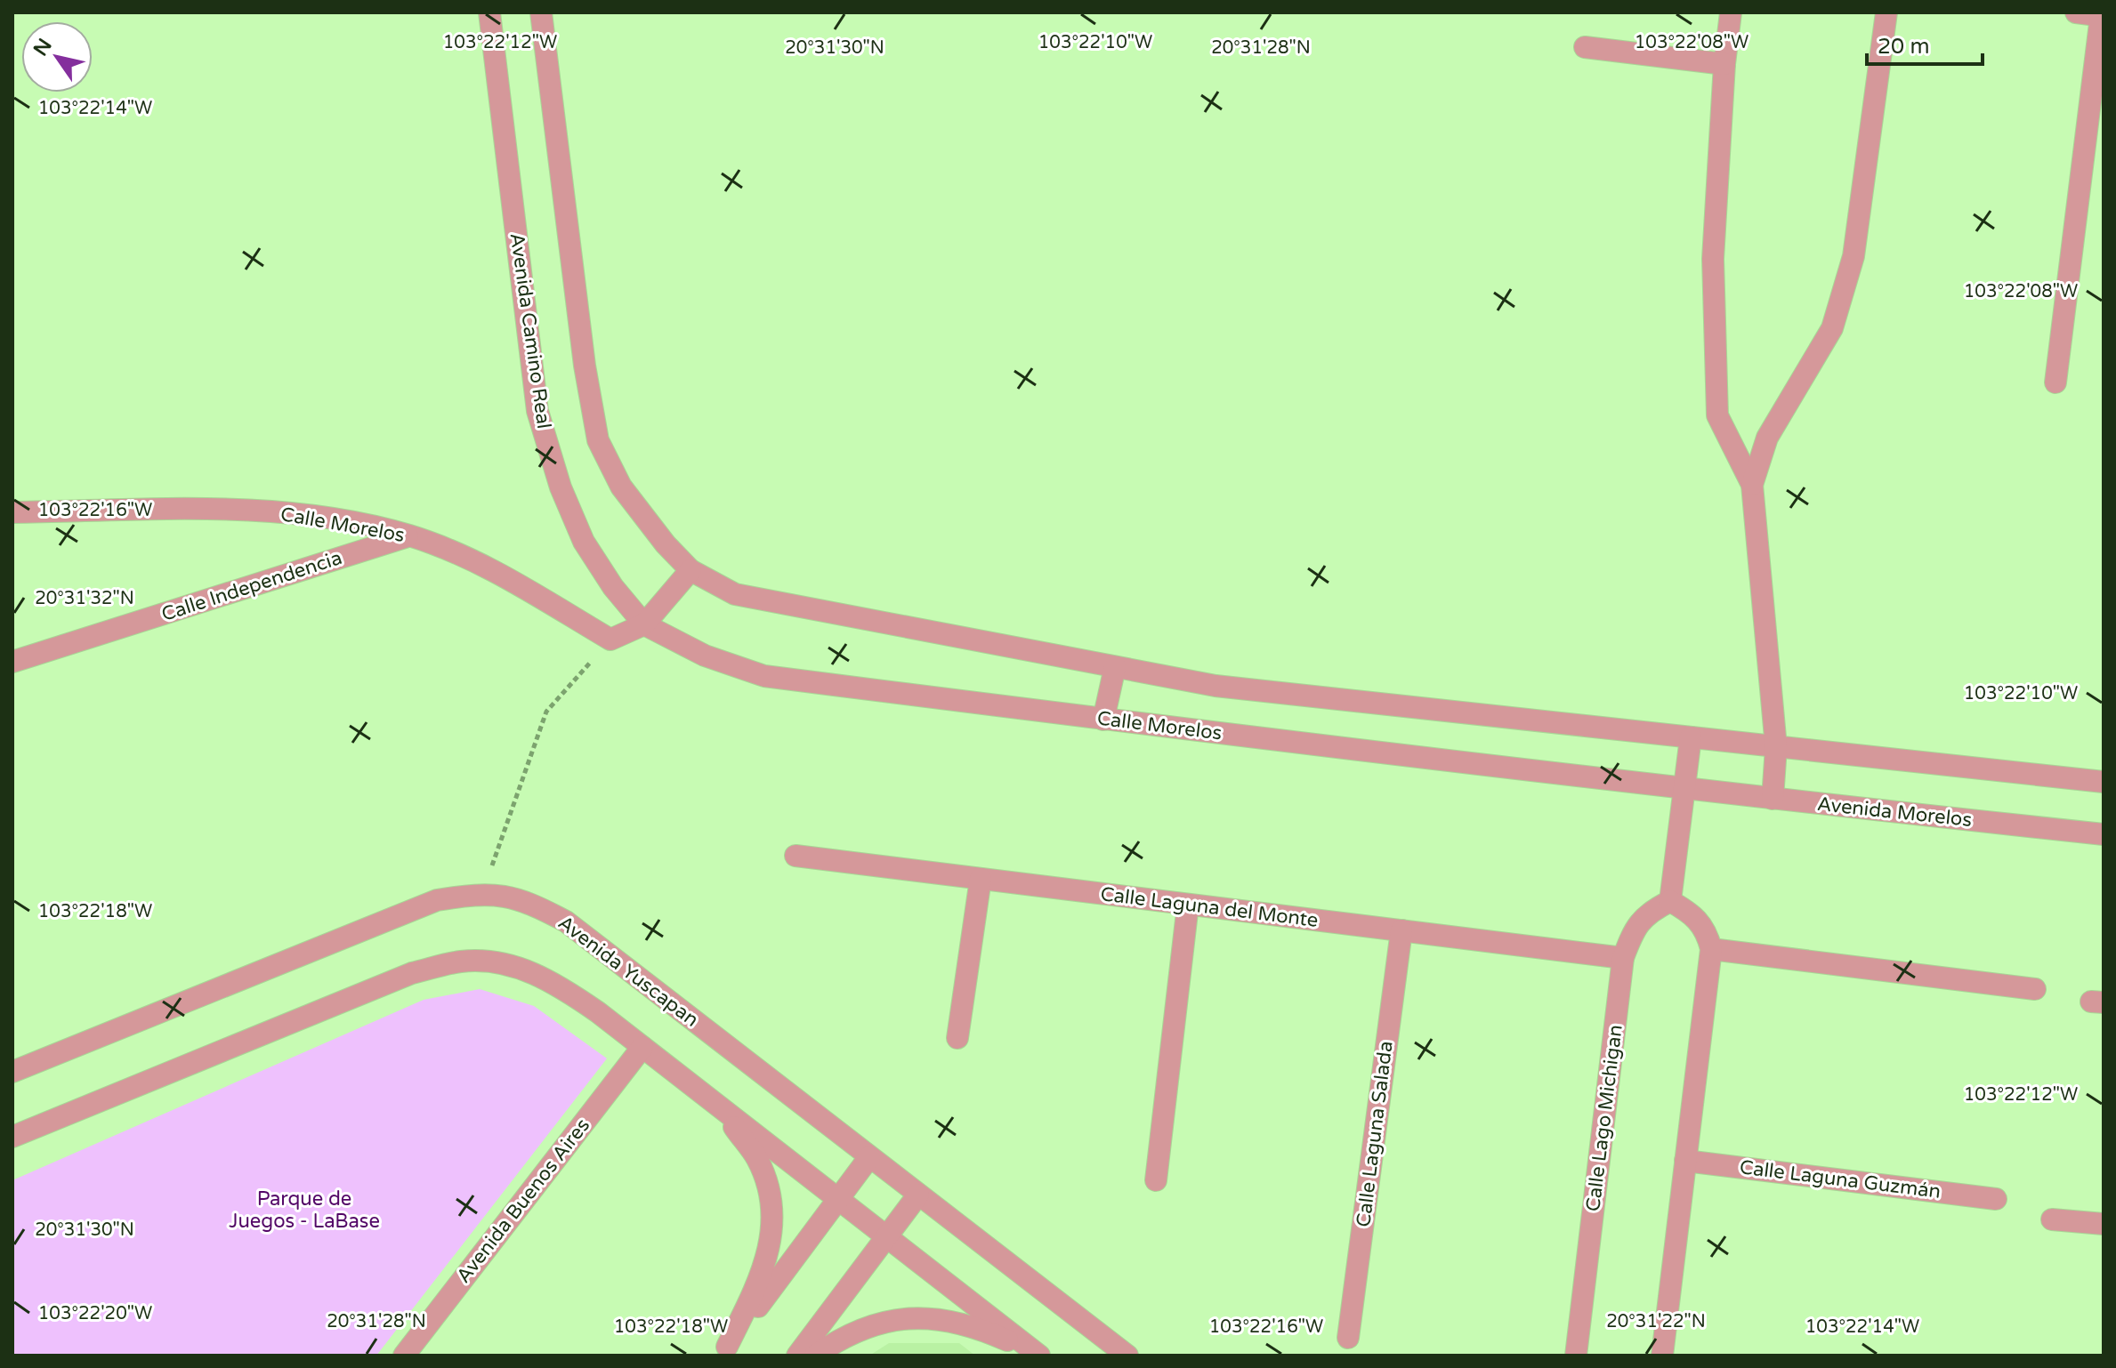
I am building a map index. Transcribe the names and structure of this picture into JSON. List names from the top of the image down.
{
  "streets": {
    "street": [
      "Avenida Camino Real",
      "Calle Morelos",
      "Calle Independencia",
      "Avenida Morelos",
      "Calle Laguna del Monte",
      "Avenida Yuscapan",
      "Calle Lago Michigan",
      "Calle Laguna Salada",
      "Calle Laguna Guzmán",
      "Avenida Buenos Aires"
    ]
  },
  "crossings": [
    ["Avenida Camino Real", "Calle Morelos"],
    ["Calle Morelos", "Calle Independencia"],
    ["Calle Morelos", "Avenida Morelos"],
    ["Calle Laguna del Monte", "Calle Lago Michigan"],
    ["Calle Laguna del Monte", "Calle Laguna Salada"]
  ],
  "parks": ["Parque de Juegos - LaBase"],
  "scale_bar": "20 m",
  "north": "top left",
  "coordinates": [
    "103°22'12\"W",
    "103°22'10\"W",
    "103°22'08\"W",
    "20°31'30\"N",
    "20°31'28\"N",
    "103°22'14\"W",
    "103°22'16\"W",
    "20°31'32\"N",
    "103°22'18\"W",
    "103°22'20\"W",
    "20°31'22\"N"
  ]
}
